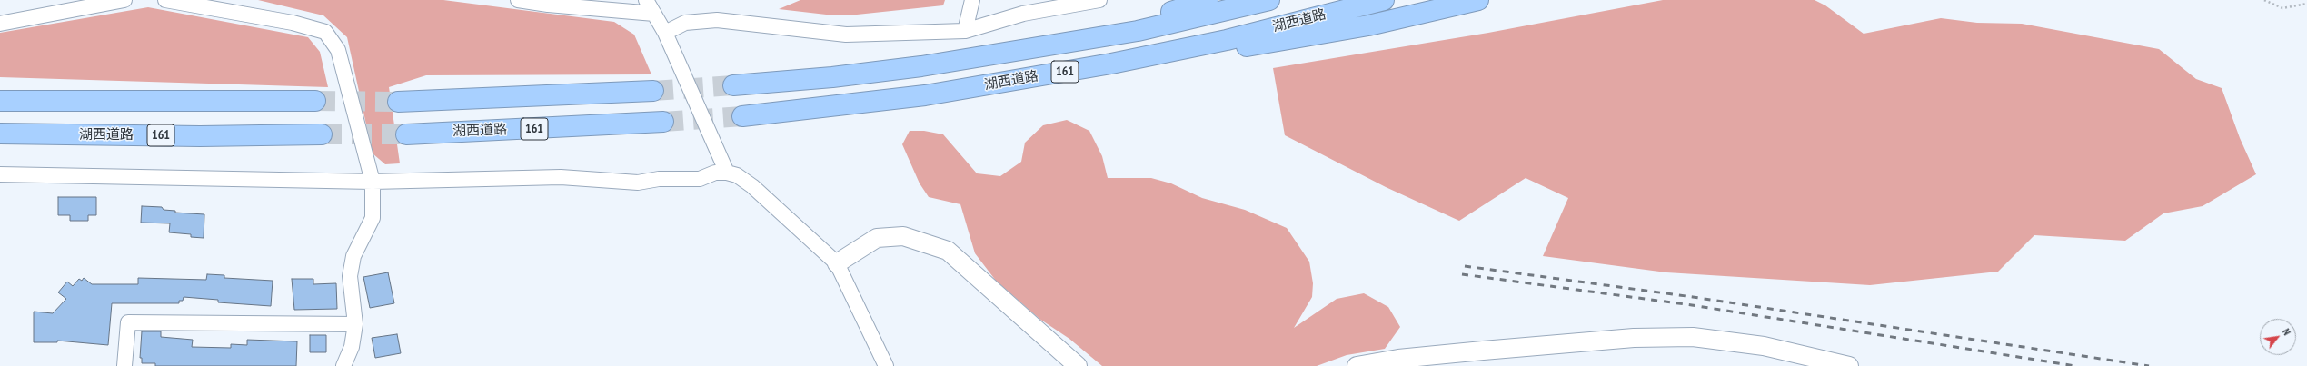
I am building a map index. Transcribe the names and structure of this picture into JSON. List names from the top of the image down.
{
  "streets": {
    "highway": ["湖西道路", "161"]
  },
  "north": "top right"
}
